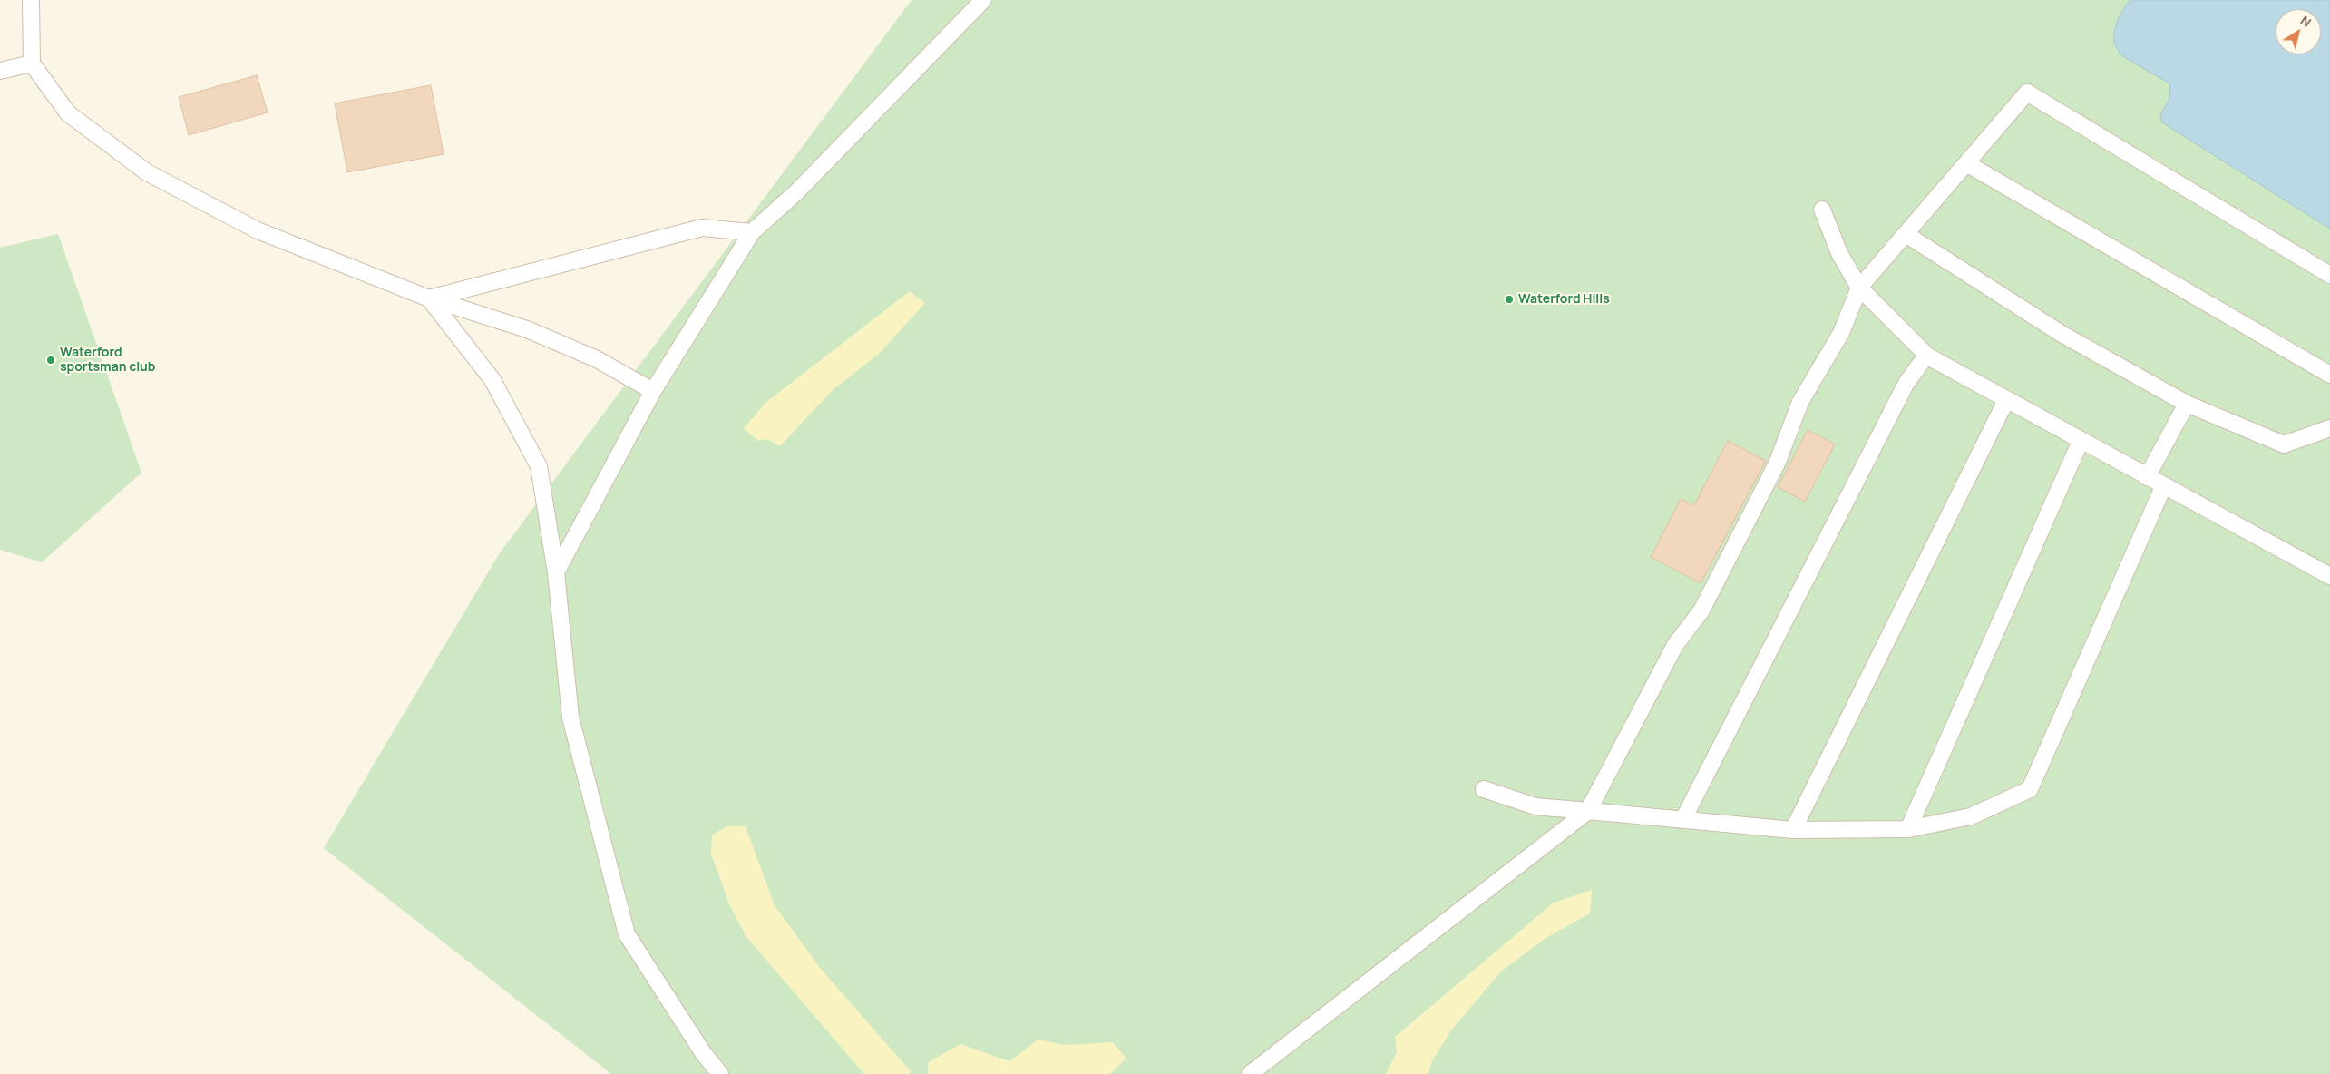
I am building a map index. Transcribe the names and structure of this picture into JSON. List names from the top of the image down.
{
  "places": ["Waterford Hills", "Waterford sportsman club"],
  "north": "top right"
}
